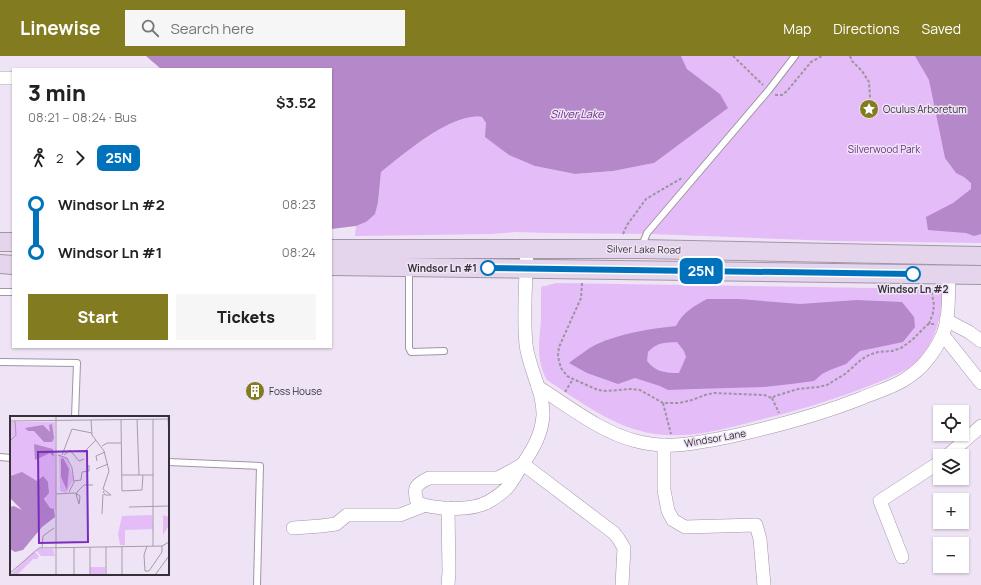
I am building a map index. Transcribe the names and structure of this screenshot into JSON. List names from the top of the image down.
{
  "streets": {
    "main road": ["Silver Lake Road"],
    "street": ["Windsor Lane"]
  },
  "water": ["Silver Lake"],
  "parks": ["Silverwood Park"],
  "places": {
    "place": ["Oculus Arboretum"],
    "other": ["Windsor Ln #1", "Windsor Ln #2"],
    "building": ["Foss House"]
  },
  "lines": ["bus line 25N"],
  "page": {
    "header": "Linewise",
    "search": "Search here",
    "nav": ["Map", "Directions", "Saved"],
    "on_map": "25N",
    "heading": ["3 min", "08:21 – 08:24 · Bus", "$3.52"],
    "legs": ["2", "25N"],
    "list": [
      {
        "name": "Windsor Ln #2",
        "value": "08:23"
      },
      {
        "name": "Windsor Ln #1",
        "value": "08:24"
      }
    ],
    "buttons": ["Start", "Tickets"],
    "map_buttons": ["+", "−"]
  }
}
